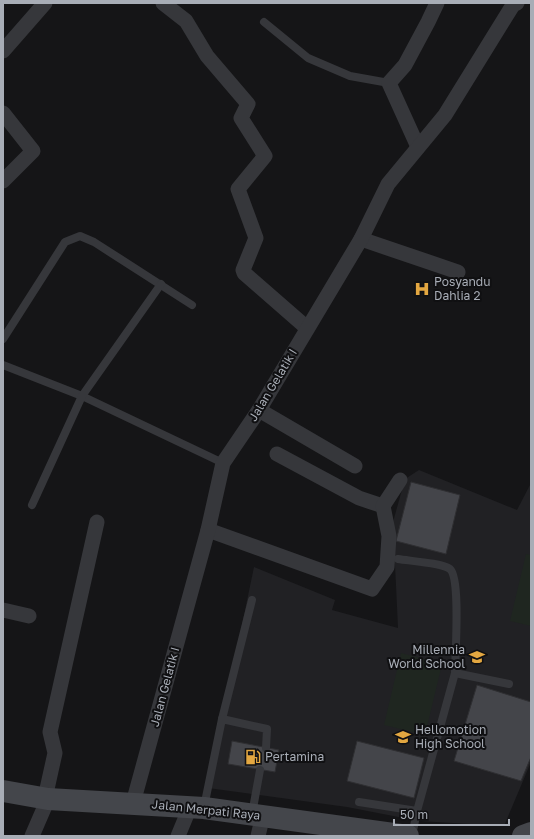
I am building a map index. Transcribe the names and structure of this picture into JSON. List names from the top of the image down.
{
  "streets": {
    "main road": ["Jalan Merpati Raya"],
    "street": ["Jalan Gelatik I"]
  },
  "crossings": [
    ["Jalan Gelatik I", "Jalan Merpati Raya"]
  ],
  "places": {
    "hospital": ["Posyandu Dahlia 2"],
    "school or university": ["Millennia World School", "Hellomotion High School"],
    "fuel station": ["Pertamina"]
  },
  "scale_bar": "50 m"
}
